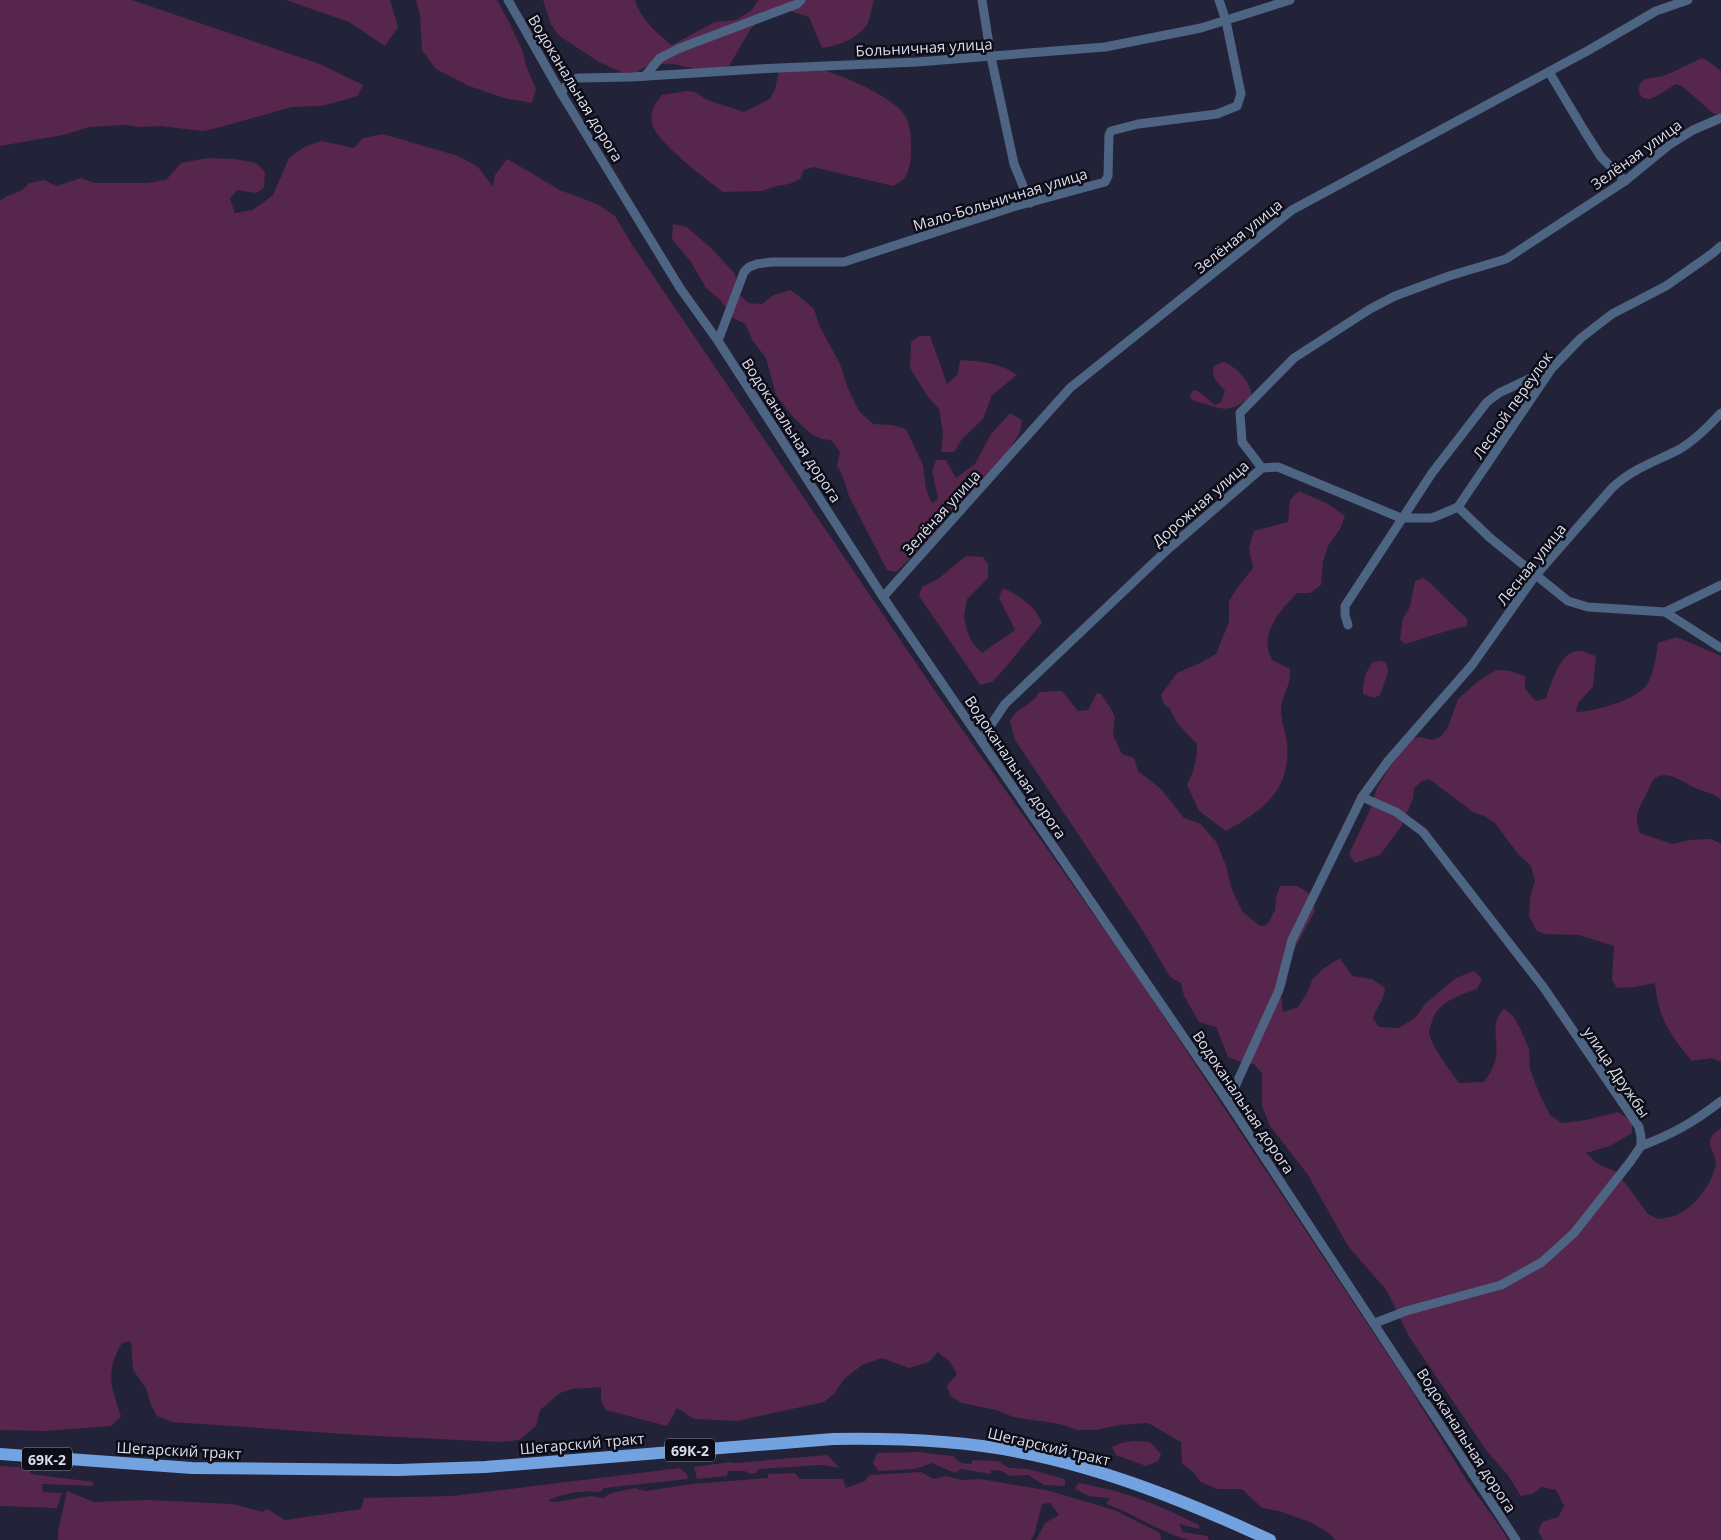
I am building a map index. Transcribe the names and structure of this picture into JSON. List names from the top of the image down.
{
  "streets": {
    "main road": ["Шегарский тракт", "69К-2"],
    "street": [
      "Больничная улица",
      "Водоканальная дорога",
      "Зелёная улица",
      "Мало-Больничная улица",
      "Лесной переулок",
      "Дорожная улица",
      "Лесная улица",
      "улица Дружбы"
    ]
  },
  "crossings": [
    ["Больничная улица", "Водоканальная дорога"],
    ["Больничная улица", "Мало-Больничная улица"],
    ["Водоканальная дорога", "Зелёная улица"],
    ["Водоканальная дорога", "Мало-Больничная улица"],
    ["Водоканальная дорога", "Дорожная улица"],
    ["Водоканальная дорога", "Лесная улица"],
    ["Зелёная улица", "Дорожная улица"],
    ["Лесной переулок", "Дорожная улица"],
    ["Лесная улица", "улица Дружбы"]
  ]
}
